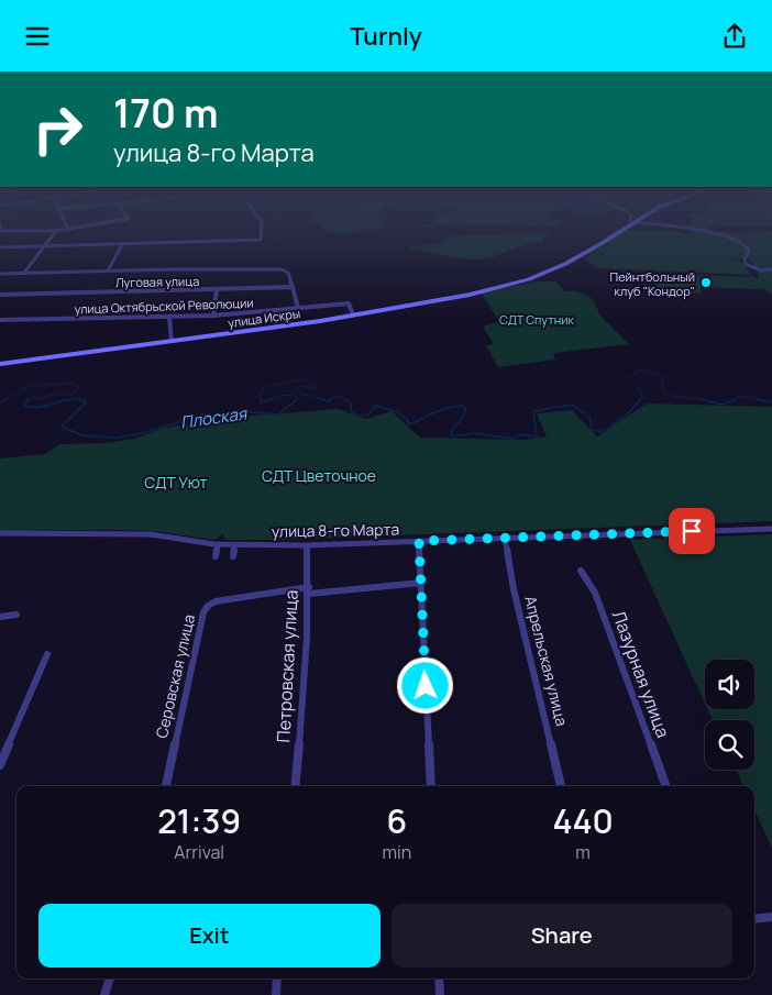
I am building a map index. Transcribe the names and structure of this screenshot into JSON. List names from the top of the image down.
{
  "streets": {
    "main road": ["улица Искры"],
    "street": [
      "Луговая улица",
      "улица Октябрьской Революции",
      "улица 8-го Марта",
      "Апрельская улица",
      "Петровская улица",
      "Лазурная улица",
      "Серовская улица"
    ]
  },
  "crossings": [
    ["улица Октябрьской Революции", "улица Искры"],
    ["улица 8-го Марта", "Апрельская улица"],
    ["улица 8-го Марта", "Петровская улица"],
    ["Петровская улица", "Серовская улица"]
  ],
  "water": ["Плоская"],
  "parks": ["СДТ Спутник", "СДТ Цветочное", "СДТ Уют"],
  "places": ["Пейнтбольный клуб \"Кондор\""],
  "page": {
    "header": "Turnly",
    "turn": ["170 m", "улица 8-го Марта"],
    "eta": [
      "21:39",
      "Arrival",
      "6",
      "min",
      "440",
      "m"
    ],
    "buttons": ["Exit", "Share"]
  }
}
